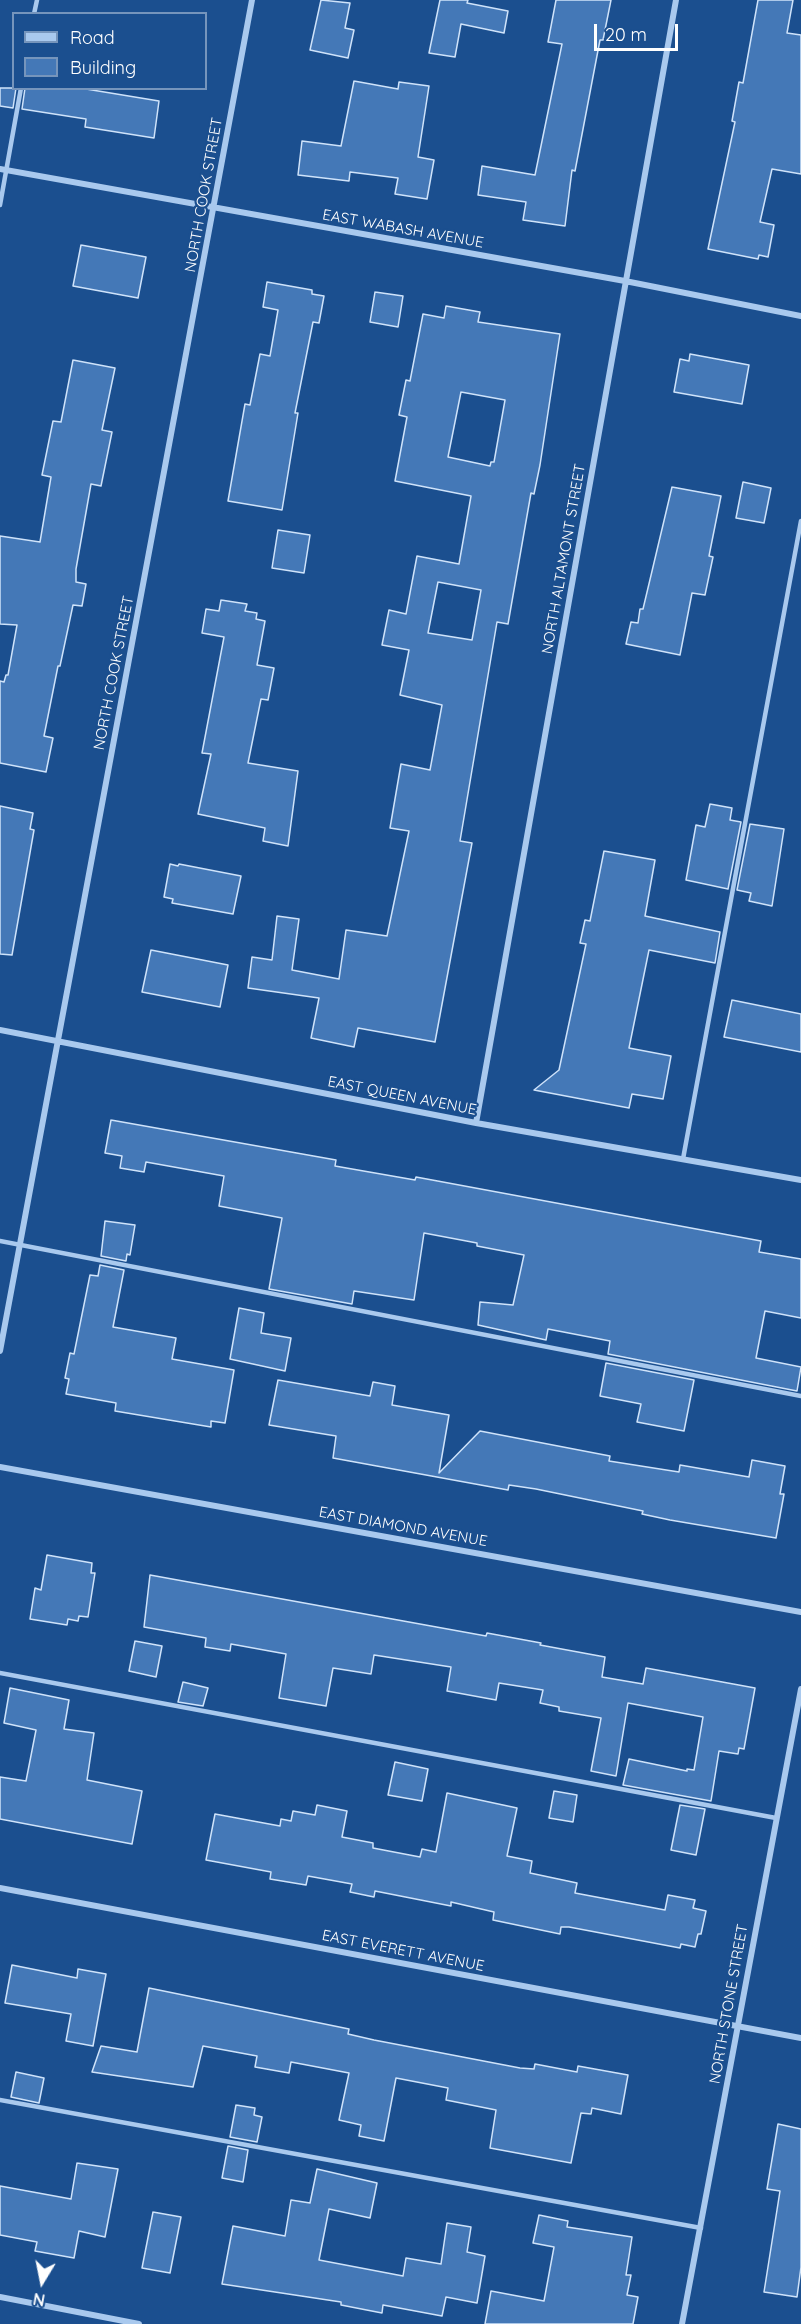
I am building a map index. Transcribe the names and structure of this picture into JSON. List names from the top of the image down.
{
  "streets": {
    "street": [
      "NORTH COOK STREET",
      "EAST WABASH AVENUE",
      "NORTH ALTAMONT STREET",
      "EAST QUEEN AVENUE",
      "EAST DIAMOND AVENUE",
      "EAST EVERETT AVENUE",
      "NORTH STONE STREET"
    ]
  },
  "crossings": [
    ["NORTH COOK STREET", "EAST WABASH AVENUE"],
    ["NORTH COOK STREET", "EAST QUEEN AVENUE"],
    ["EAST WABASH AVENUE", "NORTH ALTAMONT STREET"],
    ["NORTH ALTAMONT STREET", "EAST QUEEN AVENUE"],
    ["EAST EVERETT AVENUE", "NORTH STONE STREET"]
  ],
  "legend": ["Road", "Building"],
  "scale_bar": "20 m",
  "north": "bottom"
}
